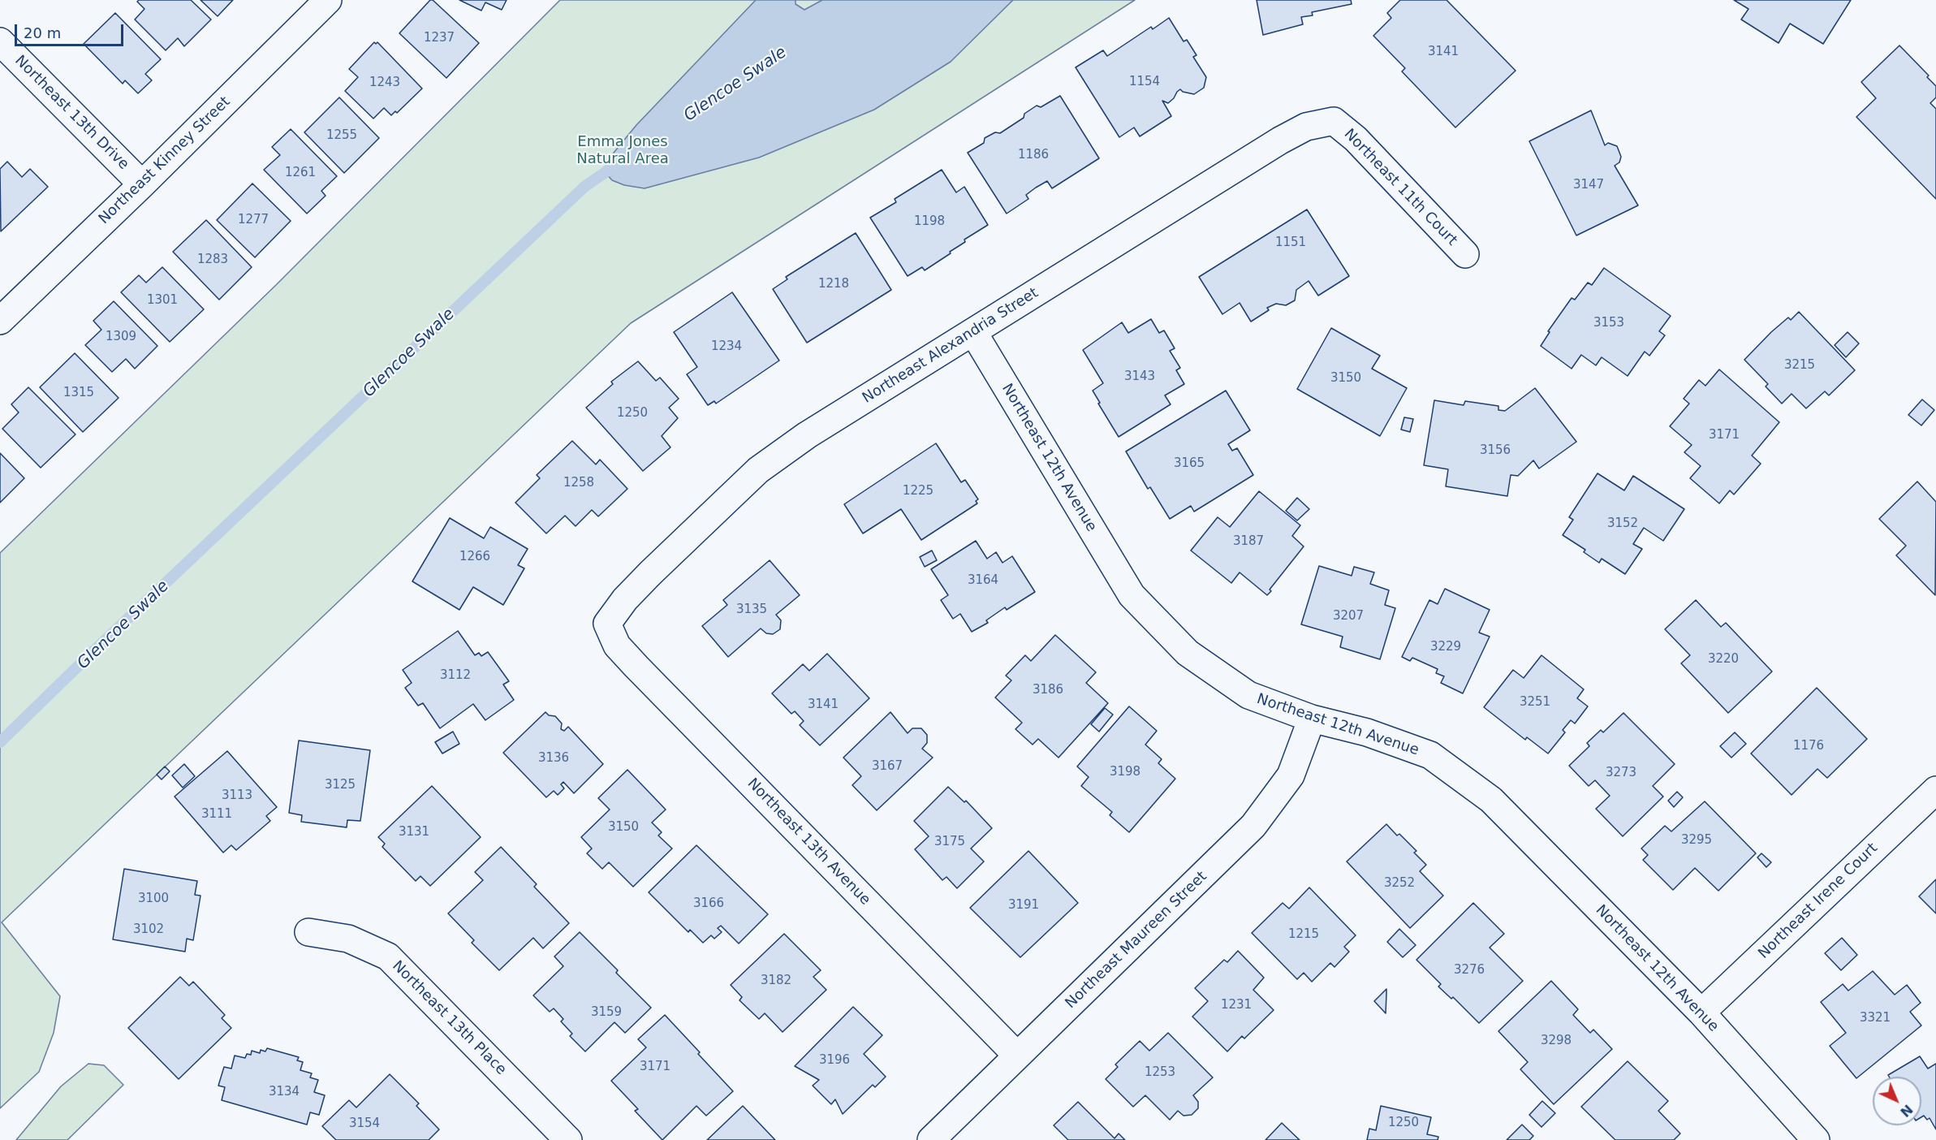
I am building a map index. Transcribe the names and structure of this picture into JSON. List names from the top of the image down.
{
  "streets": {
    "street": [
      "Northeast 13th Drive",
      "Northeast Kinney Street",
      "Northeast 11th Court",
      "Northeast Alexandria Street",
      "Northeast 12th Avenue",
      "Northeast 13th Avenue",
      "Northeast Irene Court",
      "Northeast Maureen Street",
      "Northeast 13th Place"
    ]
  },
  "crossings": [
    ["Northeast 13th Drive", "Northeast Kinney Street"],
    ["Northeast 11th Court", "Northeast Alexandria Street"],
    ["Northeast Alexandria Street", "Northeast 12th Avenue"],
    ["Northeast Alexandria Street", "Northeast 13th Avenue"],
    ["Northeast 12th Avenue", "Northeast Irene Court"],
    ["Northeast 12th Avenue", "Northeast Maureen Street"],
    ["Northeast 13th Avenue", "Northeast Maureen Street"]
  ],
  "water": ["Glencoe Swale"],
  "parks": ["Emma Jones Natural Area"],
  "house_numbers": [
    "1237",
    "3141",
    "1154",
    "1243",
    "1255",
    "1186",
    "1261",
    "3147",
    "1277",
    "1198",
    "1151",
    "1283",
    "1218",
    "1301",
    "3153",
    "1309",
    "1234",
    "3215",
    "3143",
    "3150",
    "1315",
    "1250",
    "3171",
    "3156",
    "3165",
    "1258",
    "1225",
    "3152",
    "3187",
    "1266",
    "3164",
    "3135",
    "3207",
    "3229",
    "3220",
    "3112",
    "3186",
    "3251",
    "3141",
    "1176",
    "3136",
    "3167",
    "3198",
    "3273",
    "3125",
    "3113",
    "3111",
    "3150",
    "3131",
    "3295",
    "3175",
    "3252",
    "3100",
    "3166",
    "3191",
    "3102",
    "1215",
    "3276",
    "3182",
    "1231",
    "3159",
    "3321",
    "3298",
    "3196",
    "3171",
    "1253",
    "3134",
    "1250",
    "3154"
  ],
  "scale_bar": "20 m",
  "north": "bottom right"
}
